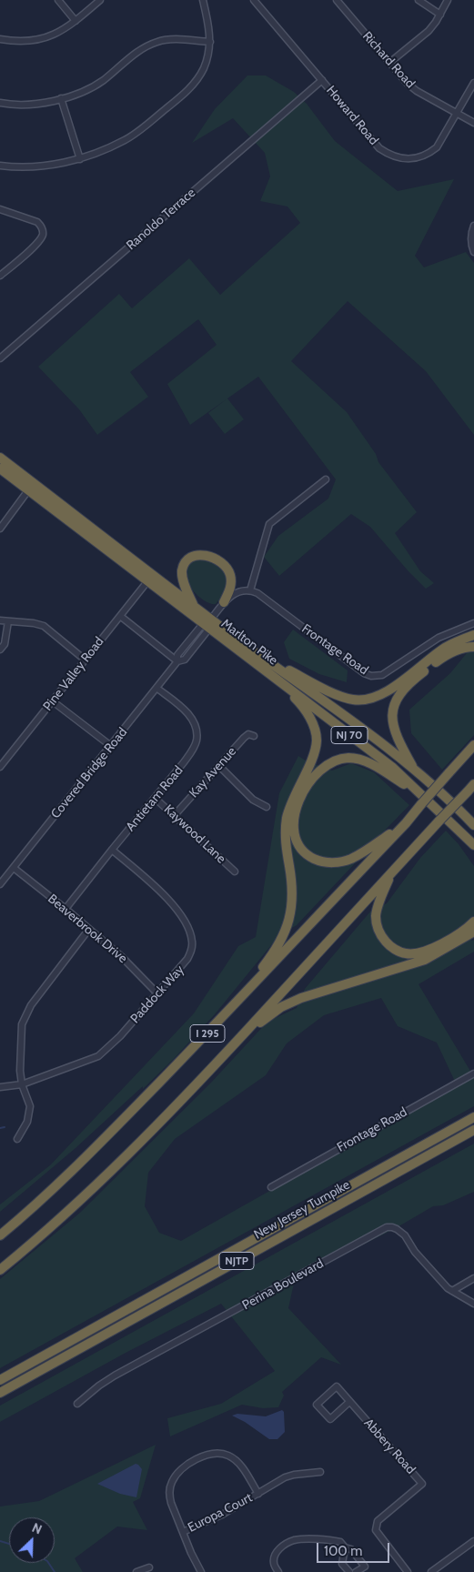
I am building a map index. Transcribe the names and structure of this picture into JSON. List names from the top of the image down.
{
  "streets": {
    "highway": [
      "Marlton Pike",
      "NJ 70",
      "I 295",
      "New Jersey Turnpike",
      "NJTP"
    ],
    "street": [
      "Richard Road",
      "Howard Road",
      "Ranoldo Terrace",
      "Frontage Road",
      "Pine Valley Road",
      "Kay Avenue",
      "Covered Bridge Road",
      "Antietam Road",
      "Kaywood Lane",
      "Beaverbrook Drive",
      "Paddock Way",
      "Perina Boulevard",
      "Abbery Road",
      "Europa Court"
    ]
  },
  "crossings": [
    ["Richard Road", "Howard Road"],
    ["Howard Road", "Ranoldo Terrace"],
    ["Marlton Pike", "Pine Valley Road"],
    ["Marlton Pike", "Covered Bridge Road"],
    ["Kay Avenue", "Kaywood Lane"],
    ["Covered Bridge Road", "Antietam Road"],
    ["Covered Bridge Road", "Beaverbrook Drive"],
    ["Antietam Road", "Kaywood Lane"],
    ["Antietam Road", "Beaverbrook Drive"],
    ["Antietam Road", "Paddock Way"],
    ["Beaverbrook Drive", "Paddock Way"]
  ],
  "scale_bar": "100 m",
  "north": "top right"
}
